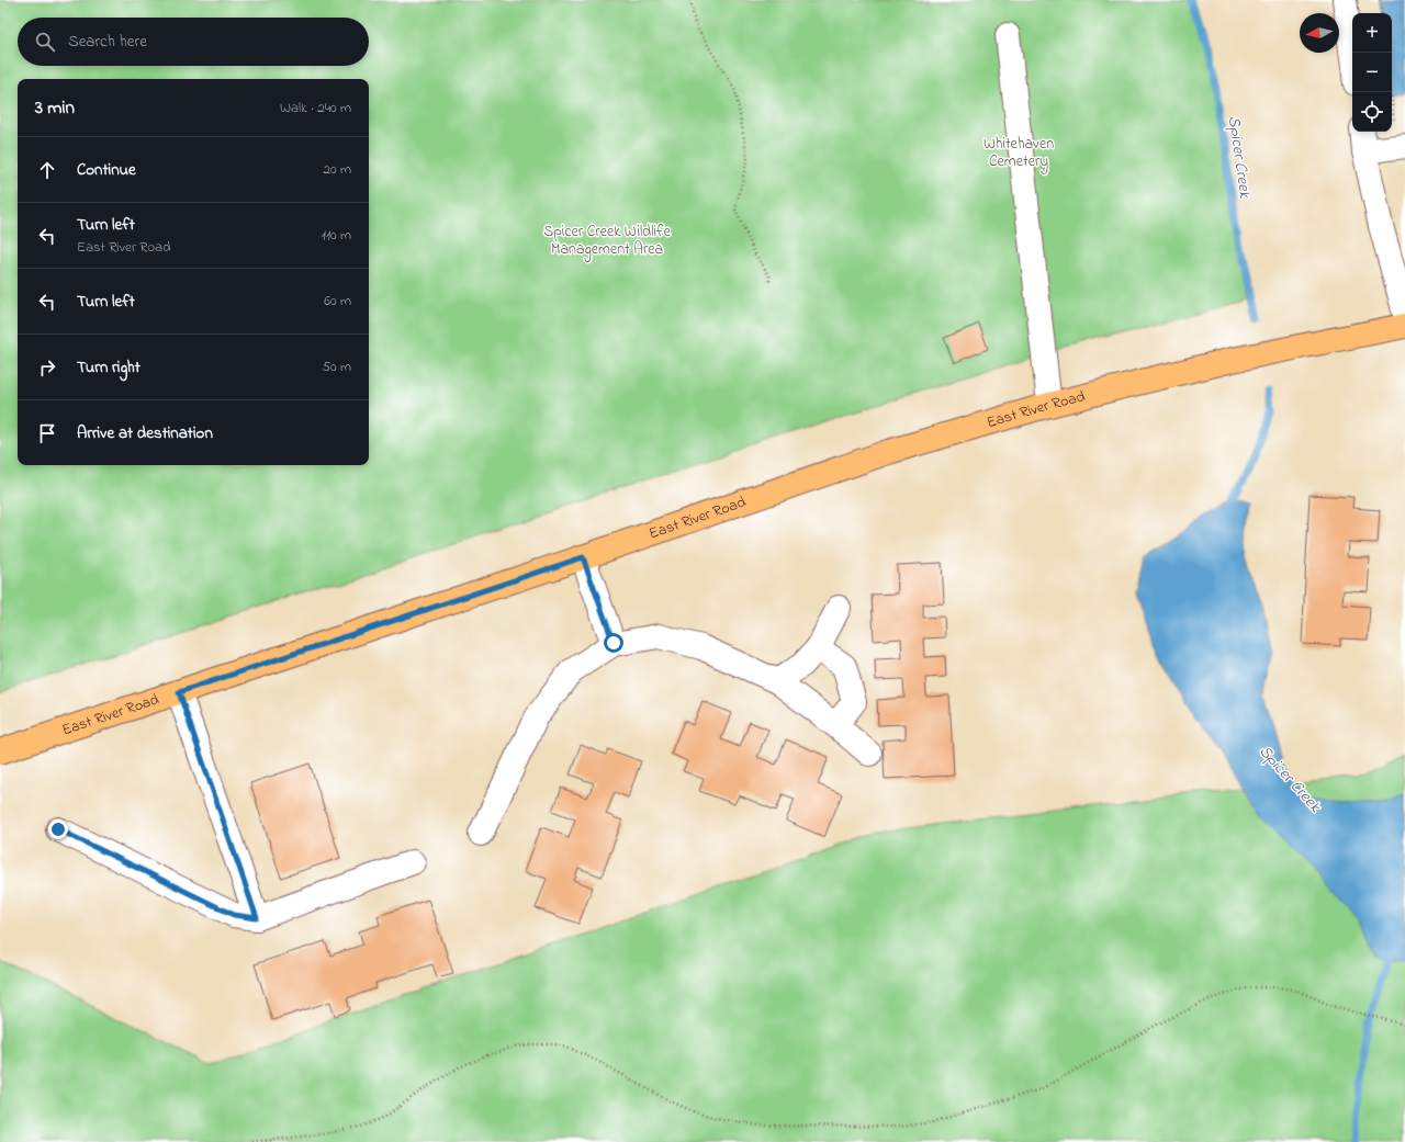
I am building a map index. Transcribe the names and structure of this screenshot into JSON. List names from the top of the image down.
{
  "streets": {
    "main road": ["East River Road"]
  },
  "water": ["Spicer Creek"],
  "parks": ["Whitehaven Cemetery", "Spicer Creek Wildlife Management Area"],
  "north": "left",
  "page": {
    "map_buttons": ["+", "−"],
    "search": "Search here",
    "heading": ["3 min", "Walk · 240 m"],
    "list": [
      ["Continue", "20 m"],
      ["Turn left", "East River Road", "110 m"],
      ["Turn left", "60 m"],
      ["Turn right", "50 m"],
      "Arrive at destination"
    ]
  }
}
